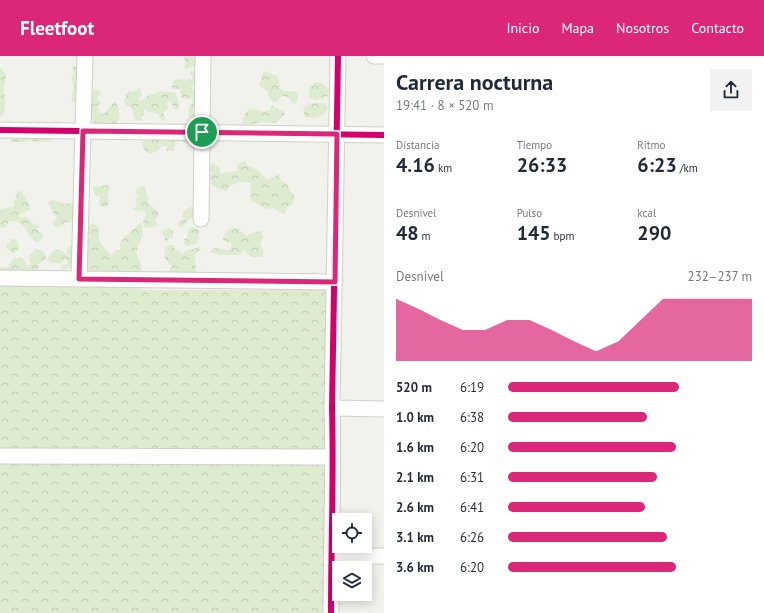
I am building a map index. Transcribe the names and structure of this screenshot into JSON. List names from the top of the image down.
{
  "page": {
    "header": "Fleetfoot",
    "nav": [
      "Inicio",
      "Mapa",
      "Nosotros",
      "Contacto"
    ],
    "heading": ["Carrera nocturna", "19:41 · 8 × 520 m"],
    "stats": [
      ["Distancia", "4.16 km"],
      ["Tiempo", "26:33"],
      ["Ritmo", "6:23 /km"],
      ["Desnivel", "48 m"],
      ["Pulso", "145 bpm"],
      ["kcal", "290"]
    ],
    "chart": ["Desnivel", "232–237 m"],
    "list": [
      {
        "name": "520 m",
        "note": "6:19"
      },
      {
        "name": "1.0 km",
        "note": "6:38"
      },
      {
        "name": "1.6 km",
        "note": "6:20"
      },
      {
        "name": "2.1 km",
        "note": "6:31"
      },
      {
        "name": "2.6 km",
        "note": "6:41"
      },
      {
        "name": "3.1 km",
        "note": "6:26"
      },
      {
        "name": "3.6 km",
        "note": "6:20"
      }
    ]
  }
}
